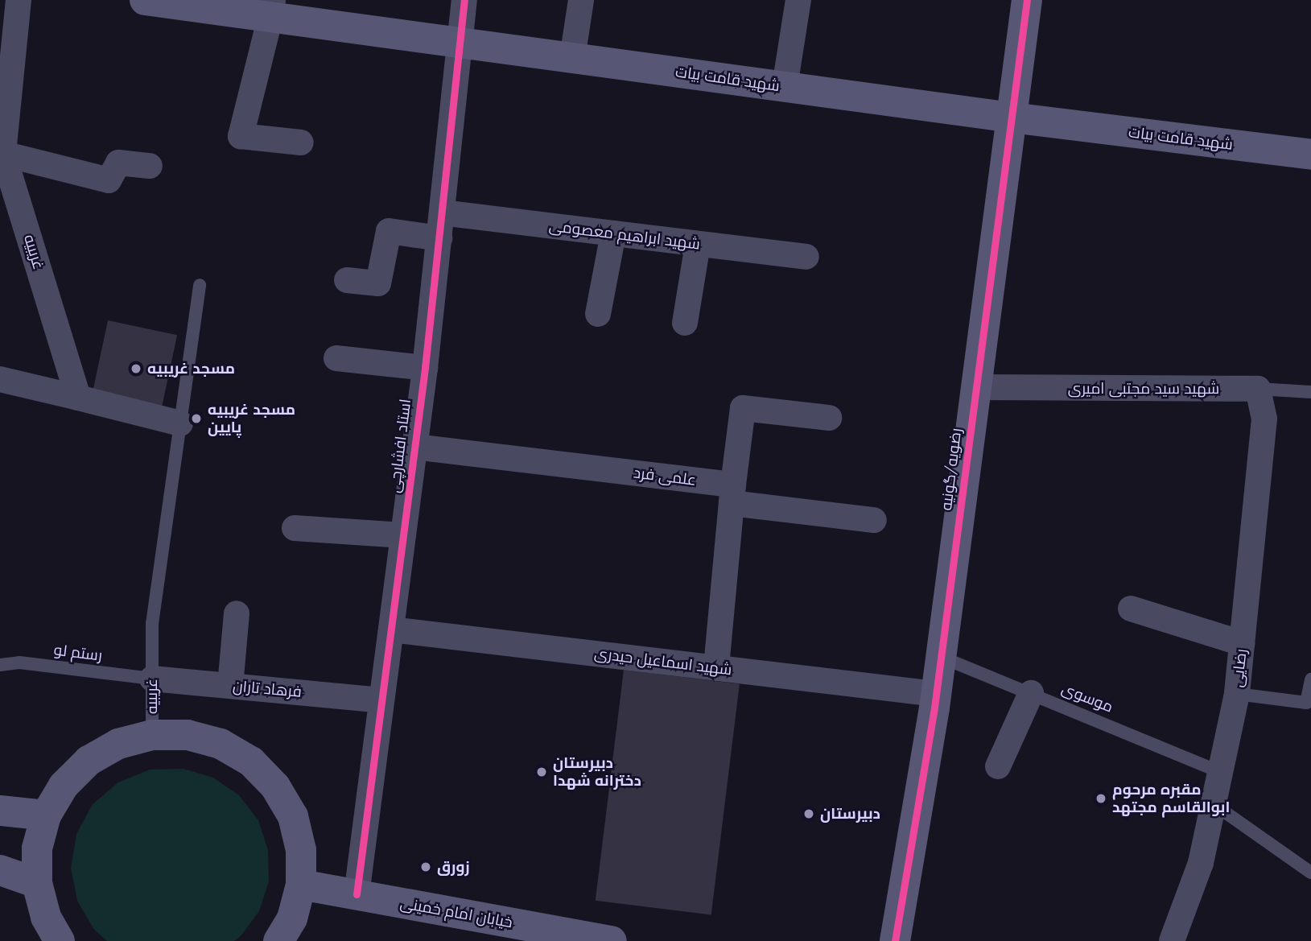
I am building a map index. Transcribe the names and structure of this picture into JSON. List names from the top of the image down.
{
  "streets": {
    "main road": ["شهید قامت بیات", "رضویه/گونیه", "خیابان امام خمینی"],
    "street": [
      "شهید ابراهیم معصومی",
      "غریبیه",
      "شهید سید مجتبی امیری",
      "استاد افشارچی",
      "علمی فرد",
      "شهید اسماعیل حیدری",
      "رضایی",
      "فرهاد تاران"
    ],
    "lane": ["رستم لو", "موسوی"]
  },
  "crossings": [
    ["شهید قامت بیات", "استاد افشارچی"],
    ["شهید قامت بیات", "رضویه/گونیه"],
    ["شهید ابراهیم معصومی", "استاد افشارچی"],
    ["غریبیه", "رستم لو"],
    ["غریبیه", "فرهاد تاران"],
    ["شهید سید مجتبی امیری", "رضویه/گونیه"],
    ["شهید سید مجتبی امیری", "رضایی"],
    ["استاد افشارچی", "علمی فرد"],
    ["استاد افشارچی", "شهید اسماعیل حیدری"],
    ["استاد افشارچی", "فرهاد تاران"],
    ["استاد افشارچی", "خیابان امام خمینی"],
    ["رضویه/گونیه", "شهید اسماعیل حیدری"],
    ["رضویه/گونیه", "موسوی"],
    ["رستم لو", "فرهاد تاران"],
    ["رضایی", "موسوی"]
  ],
  "places": [
    "مسجد غریبیه",
    "مسجد غریبیه پایین",
    "دبیرستان دخترانه شهدا",
    "مقبره مرحوم ابوالقاسم مجتهد",
    "دبیرستان",
    "زورق"
  ]
}
